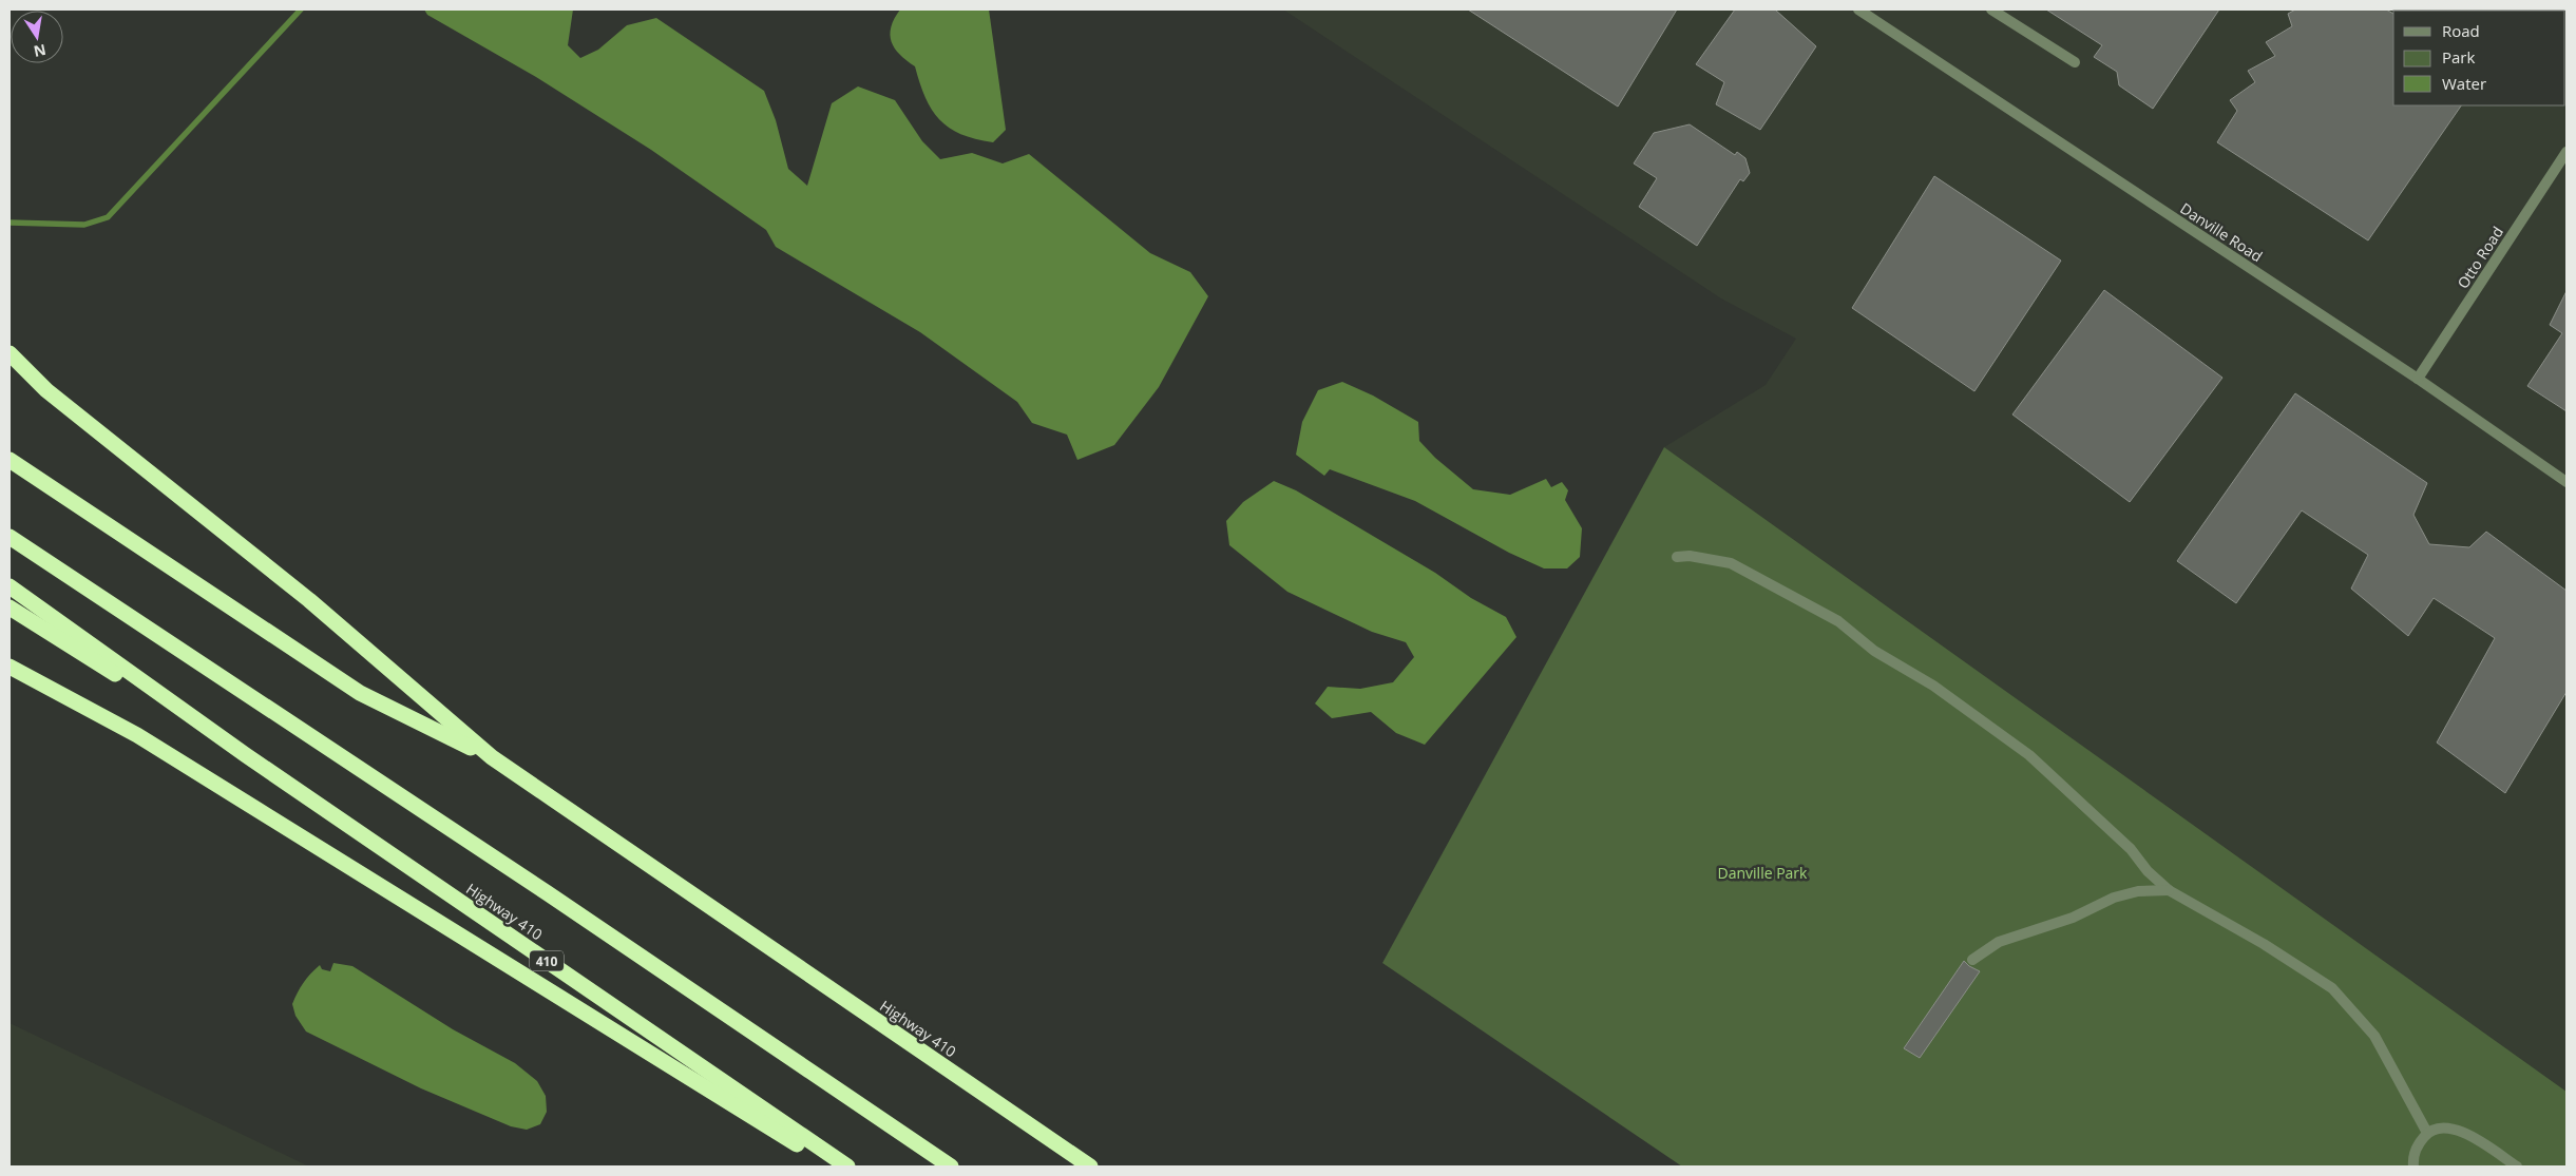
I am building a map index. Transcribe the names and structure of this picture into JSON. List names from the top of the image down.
{
  "streets": {
    "highway": ["Highway 410", "410"],
    "street": ["Danville Road", "Otto Road"]
  },
  "crossings": [
    ["Danville Road", "Otto Road"]
  ],
  "parks": ["Danville Park"],
  "legend": ["Road", "Park", "Water"],
  "north": "bottom"
}
